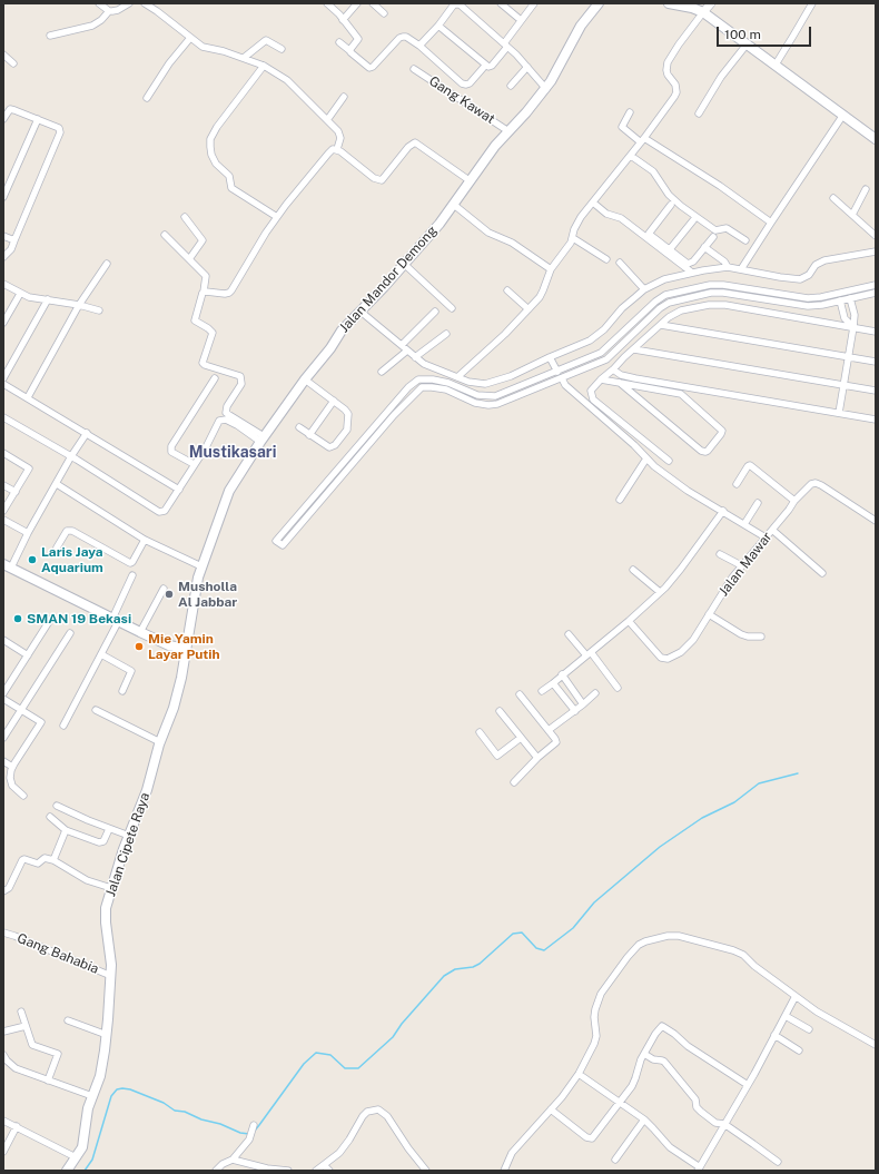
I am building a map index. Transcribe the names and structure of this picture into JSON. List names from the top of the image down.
{
  "streets": {
    "main road": ["Jalan Mandor Demong", "Jalan Cipete Raya"],
    "street": ["Gang Kawat", "Jalan Mawar", "Gang Bahabia"]
  },
  "crossings": [
    ["Gang Kawat", "Jalan Mandor Demong"],
    ["Jalan Mandor Demong", "Jalan Cipete Raya"],
    ["Jalan Cipete Raya", "Gang Bahabia"]
  ],
  "districts": ["Mustikasari"],
  "places": [
    "Laris Jaya Aquarium",
    "Musholla Al Jabbar",
    "SMAN 19 Bekasi",
    "Mie Yamin Layar Putih"
  ],
  "scale_bar": "100 m"
}
